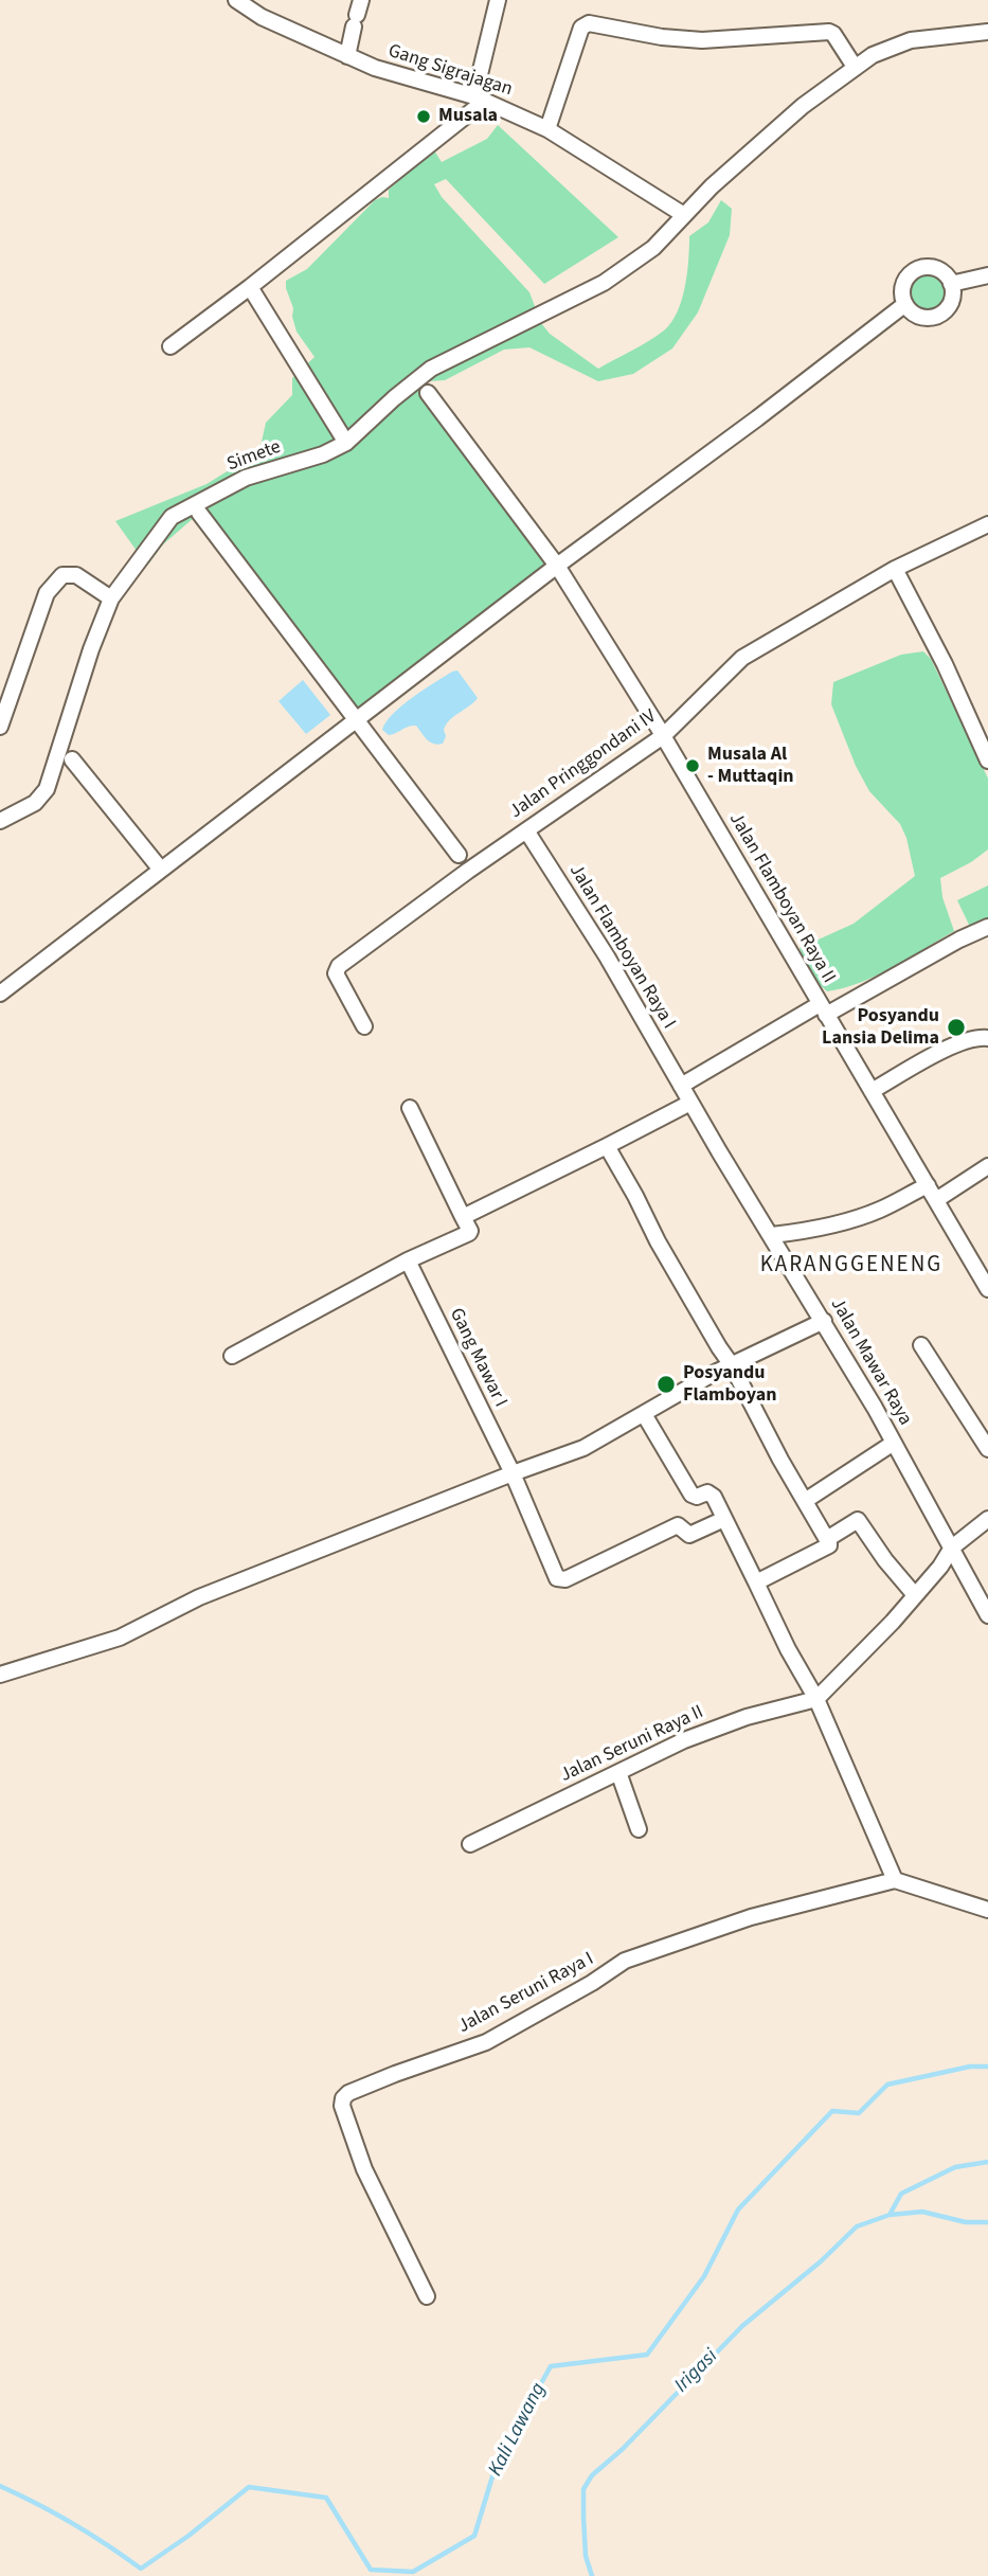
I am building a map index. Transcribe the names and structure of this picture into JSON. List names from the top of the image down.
{
  "streets": {
    "street": [
      "Gang Sigrajagan",
      "Simete",
      "Jalan Pringgondani IV",
      "Jalan Flamboyan Raya II",
      "Jalan Flamboyan Raya I",
      "Gang Mawar I",
      "Jalan Mawar Raya",
      "Jalan Seruni Raya II",
      "Jalan Seruni Raya I"
    ]
  },
  "crossings": [
    ["Gang Sigrajagan", "Simete"],
    ["Jalan Pringgondani IV", "Jalan Flamboyan Raya II"],
    ["Jalan Pringgondani IV", "Jalan Flamboyan Raya I"],
    ["Jalan Flamboyan Raya I", "Jalan Mawar Raya"]
  ],
  "districts": ["KARANGGENENG"],
  "water": ["Irigasi", "Kali Lawang"],
  "places": [
    "Musala",
    "Musala Al - Muttaqin",
    "Posyandu Lansia Delima",
    "Posyandu Flamboyan"
  ]
}
